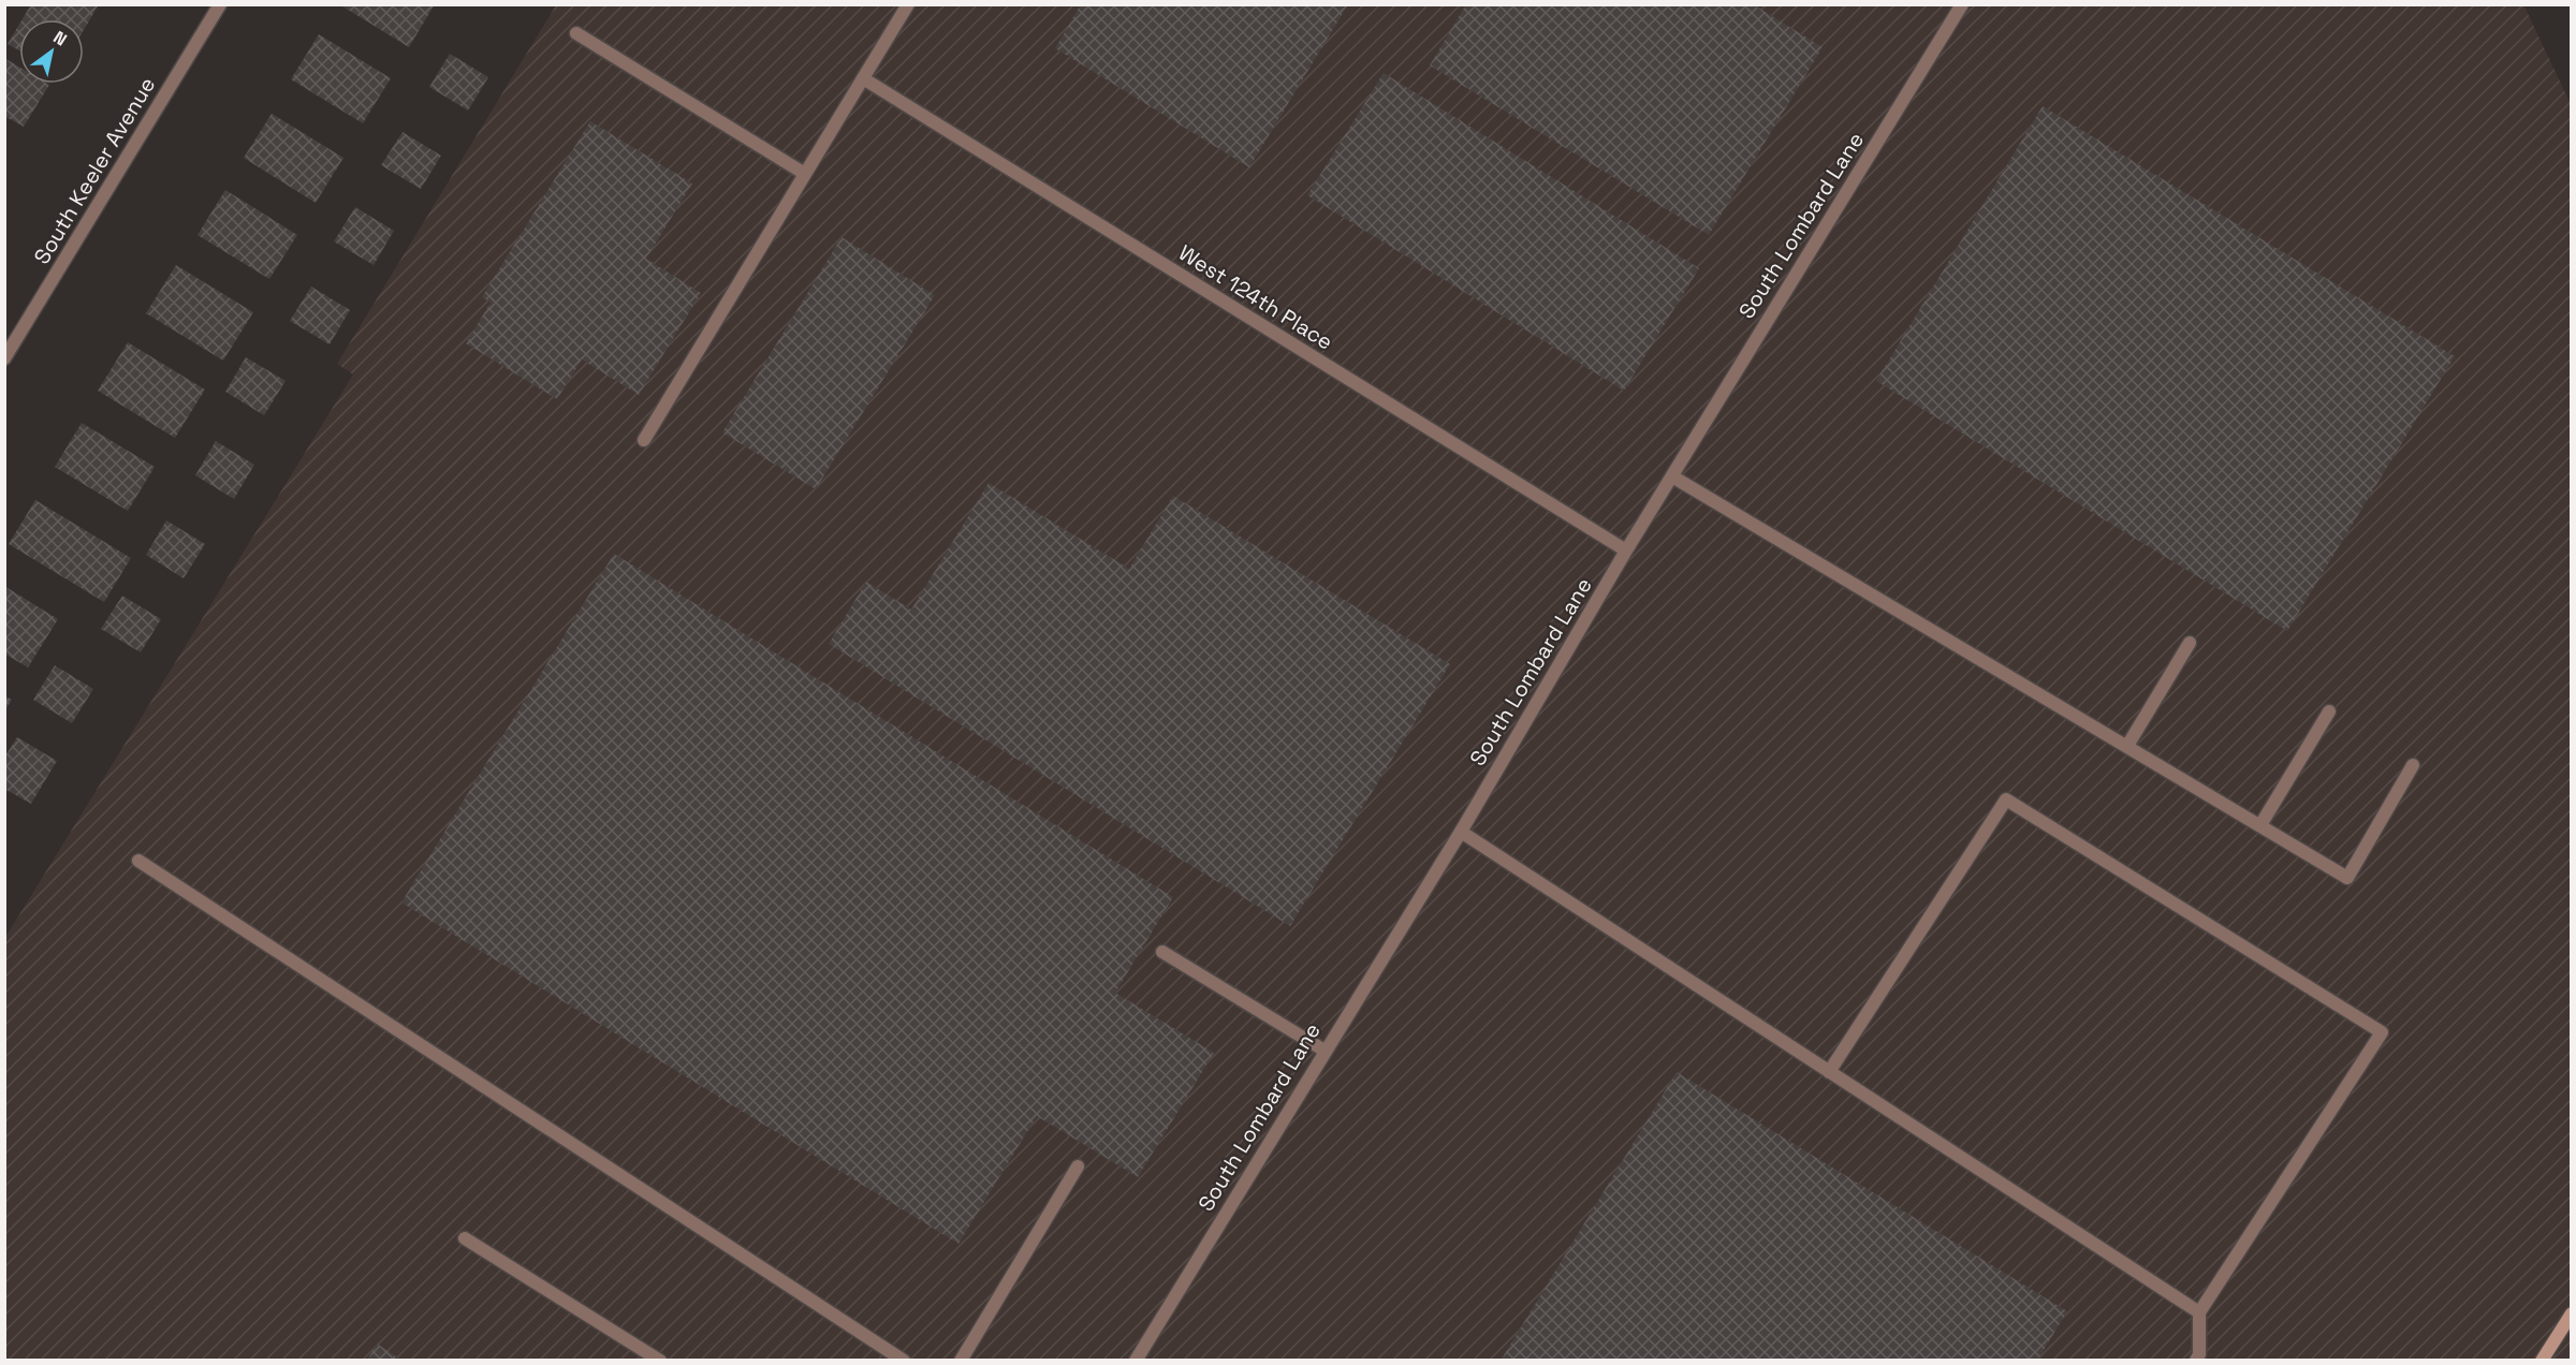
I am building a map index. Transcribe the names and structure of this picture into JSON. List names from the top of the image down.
{
  "streets": {
    "street": ["South Keeler Avenue", "South Lombard Lane", "West 124th Place"]
  },
  "crossings": [
    ["South Lombard Lane", "West 124th Place"]
  ],
  "north": "top right"
}
